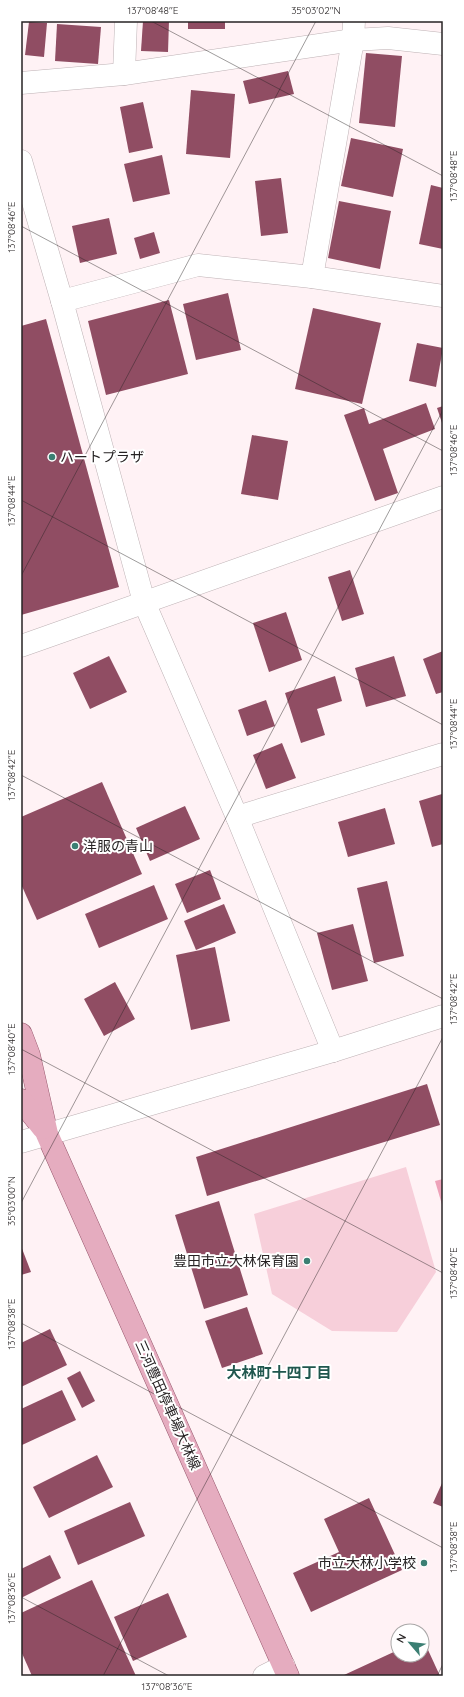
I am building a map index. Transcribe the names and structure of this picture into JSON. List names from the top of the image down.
{
  "streets": {
    "main road": ["三河豊田停車場大林線"]
  },
  "districts": ["大林町十四丁目"],
  "places": [
    "ハートプラザ",
    "洋服の青山",
    "豊田市立大林保育園",
    "市立大林小学校"
  ],
  "north": "top left",
  "coordinates": [
    "137°08'48\"E",
    "35°03'02\"N",
    "137°08'46\"E",
    "137°08'44\"E",
    "137°08'42\"E",
    "137°08'40\"E",
    "35°03'00\"N",
    "137°08'38\"E",
    "137°08'36\"E"
  ]
}
